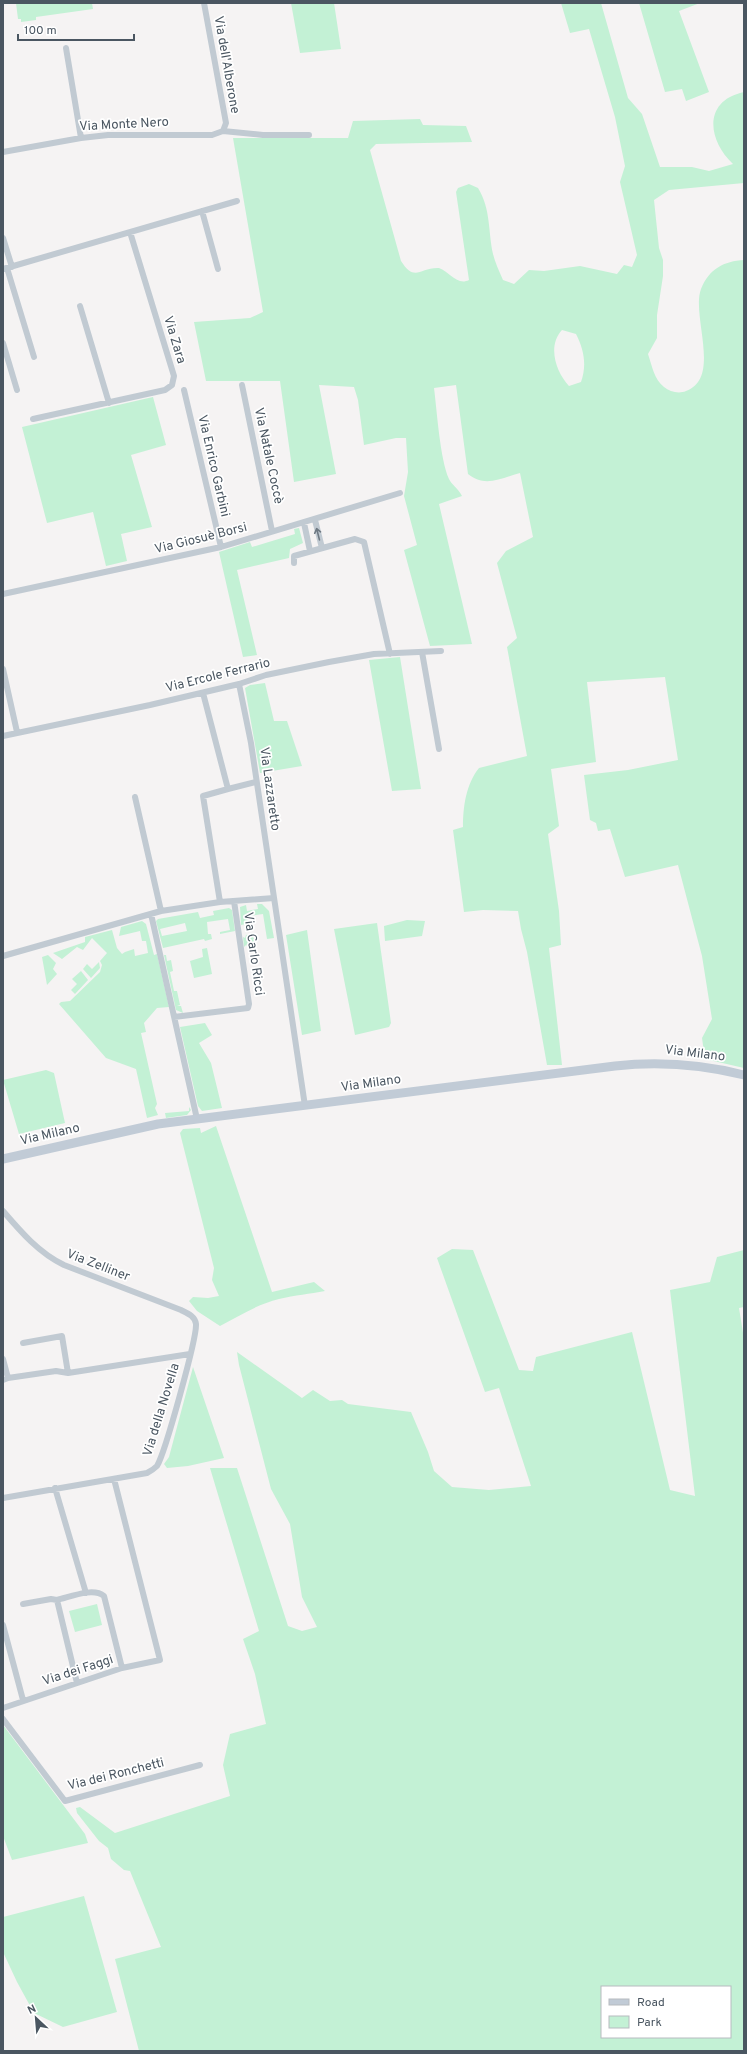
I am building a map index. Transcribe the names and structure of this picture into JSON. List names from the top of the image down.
{
  "streets": {
    "street": [
      "Via dell'Alberone",
      "Via Monte Nero",
      "Via Zara",
      "Via Natale Coccè",
      "Via Enrico Garbini",
      "Via Giosuè Borsi",
      "Via Ercole Ferrario",
      "Via Lazzaretto",
      "Via Carlo Ricci",
      "Via Milano",
      "Via Zelliner",
      "Via della Novella",
      "Via dei Faggi",
      "Via dei Ronchetti"
    ]
  },
  "crossings": [
    ["Via dell'Alberone", "Via Monte Nero"],
    ["Via Natale Coccè", "Via Giosuè Borsi"],
    ["Via Enrico Garbini", "Via Giosuè Borsi"],
    ["Via Ercole Ferrario", "Via Lazzaretto"],
    ["Via Lazzaretto", "Via Milano"],
    ["Via Zelliner", "Via della Novella"],
    ["Via della Novella", "Via dei Faggi"]
  ],
  "legend": ["Road", "Park"],
  "scale_bar": "100 m",
  "north": "top left"
}
